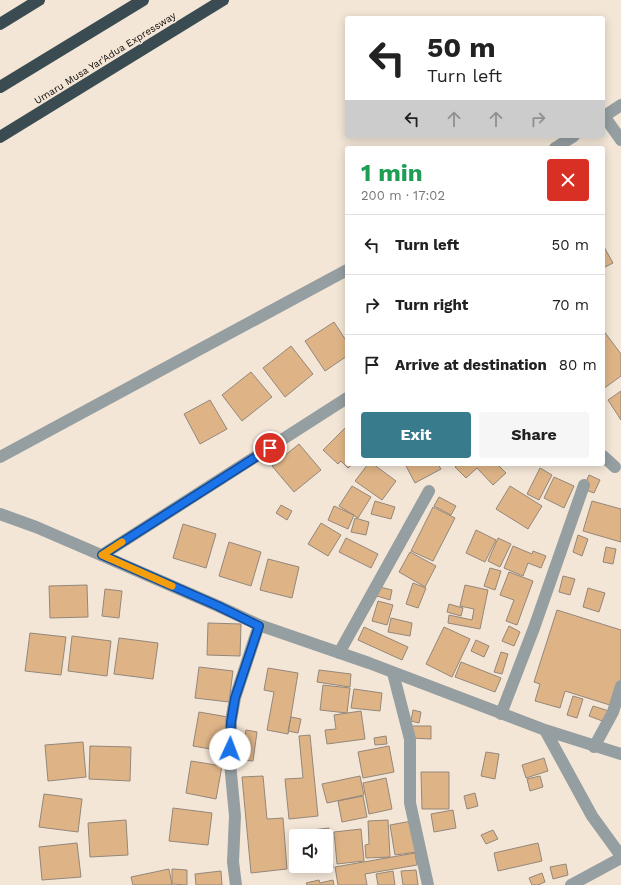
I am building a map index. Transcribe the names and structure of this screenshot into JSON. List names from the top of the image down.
{
  "streets": {
    "highway": ["Umaru Musa Yar'Adua Expressway"]
  },
  "page": {
    "turn": ["50 m", "Turn left"],
    "heading": ["1 min", "200 m · 17:02"],
    "list": [
      {
        "name": "Turn left",
        "value": "50 m"
      },
      {
        "name": "Turn right",
        "value": "70 m"
      },
      {
        "name": "Arrive at destination",
        "value": "80 m"
      }
    ],
    "buttons": ["Exit", "Share"]
  }
}
